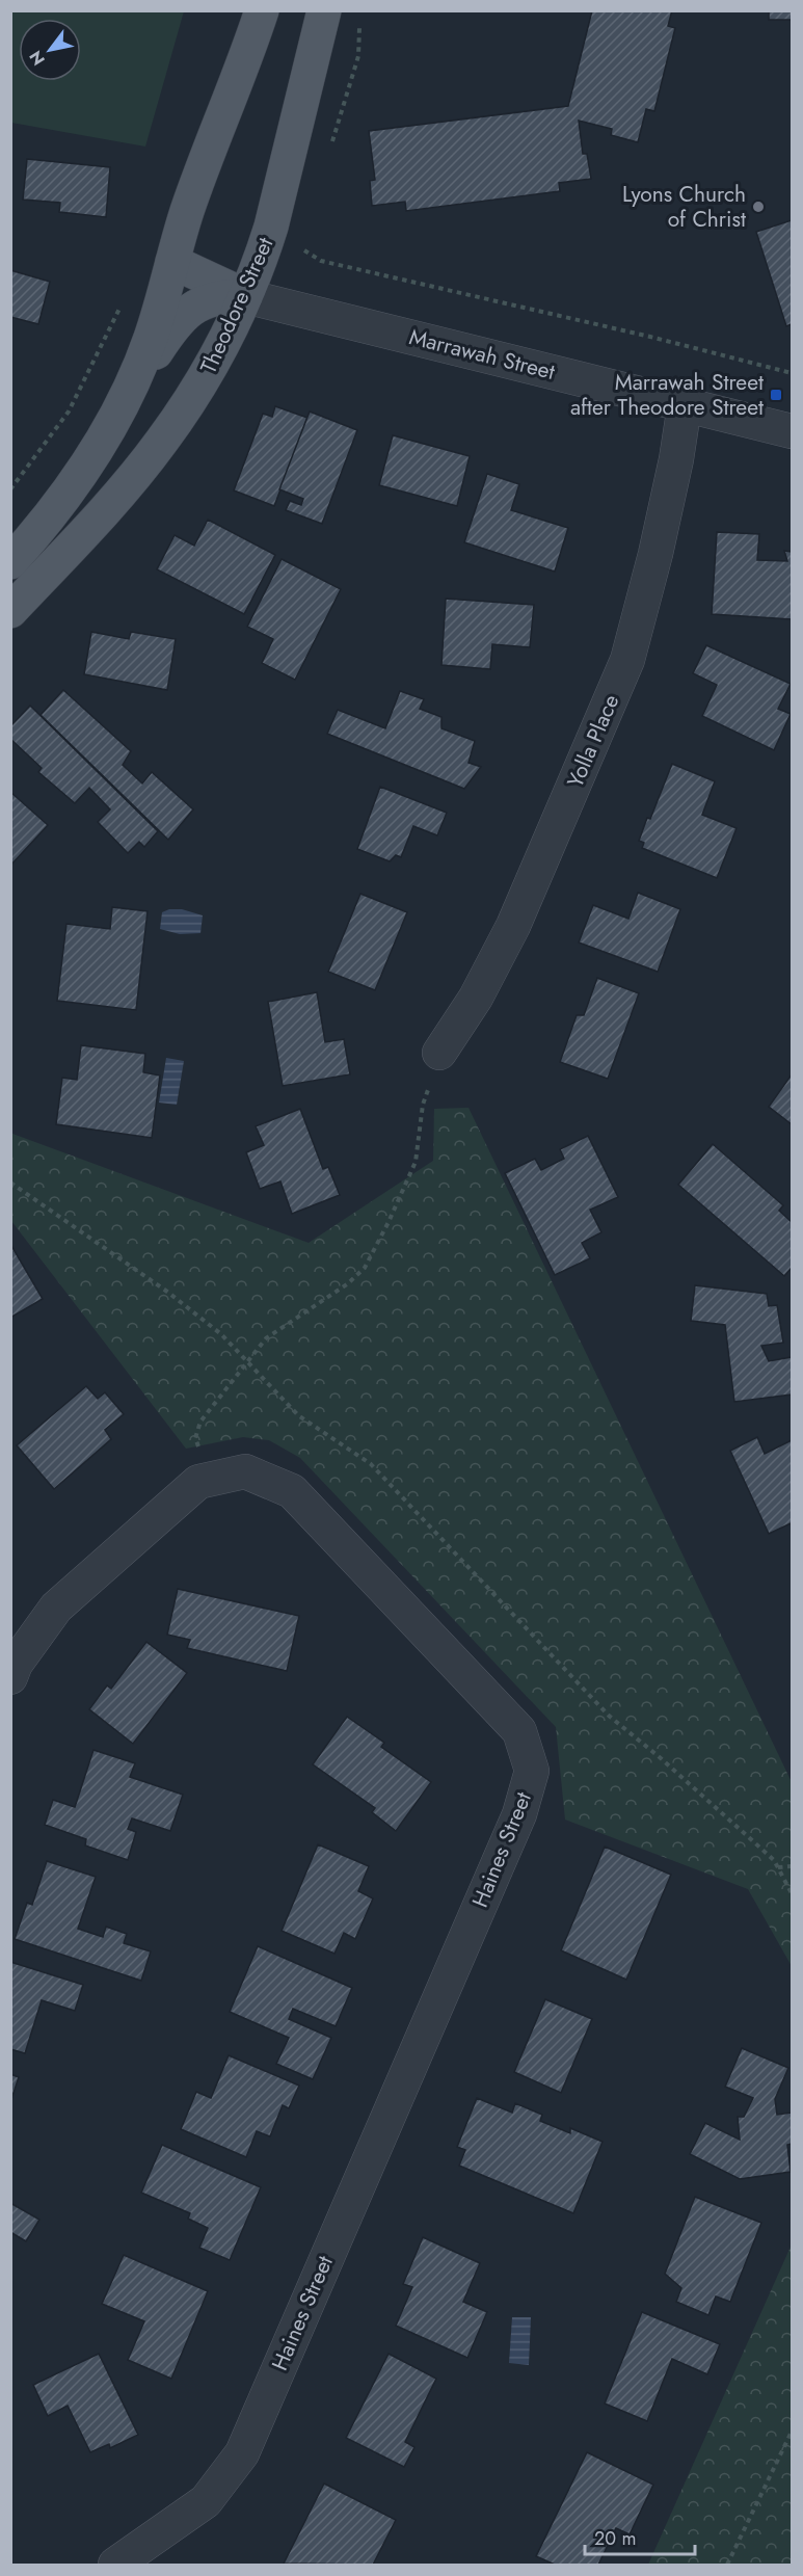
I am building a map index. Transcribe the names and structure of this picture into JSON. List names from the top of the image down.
{
  "streets": {
    "main road": ["Theodore Street"],
    "street": ["Marrawah Street", "Yolla Place", "Haines Street"]
  },
  "crossings": [
    ["Theodore Street", "Marrawah Street"],
    ["Marrawah Street", "Yolla Place"]
  ],
  "places": {
    "other": ["Lyons Church of Christ"],
    "transit": ["Marrawah Street after Theodore Street"]
  },
  "scale_bar": "20 m",
  "north": "bottom left"
}
